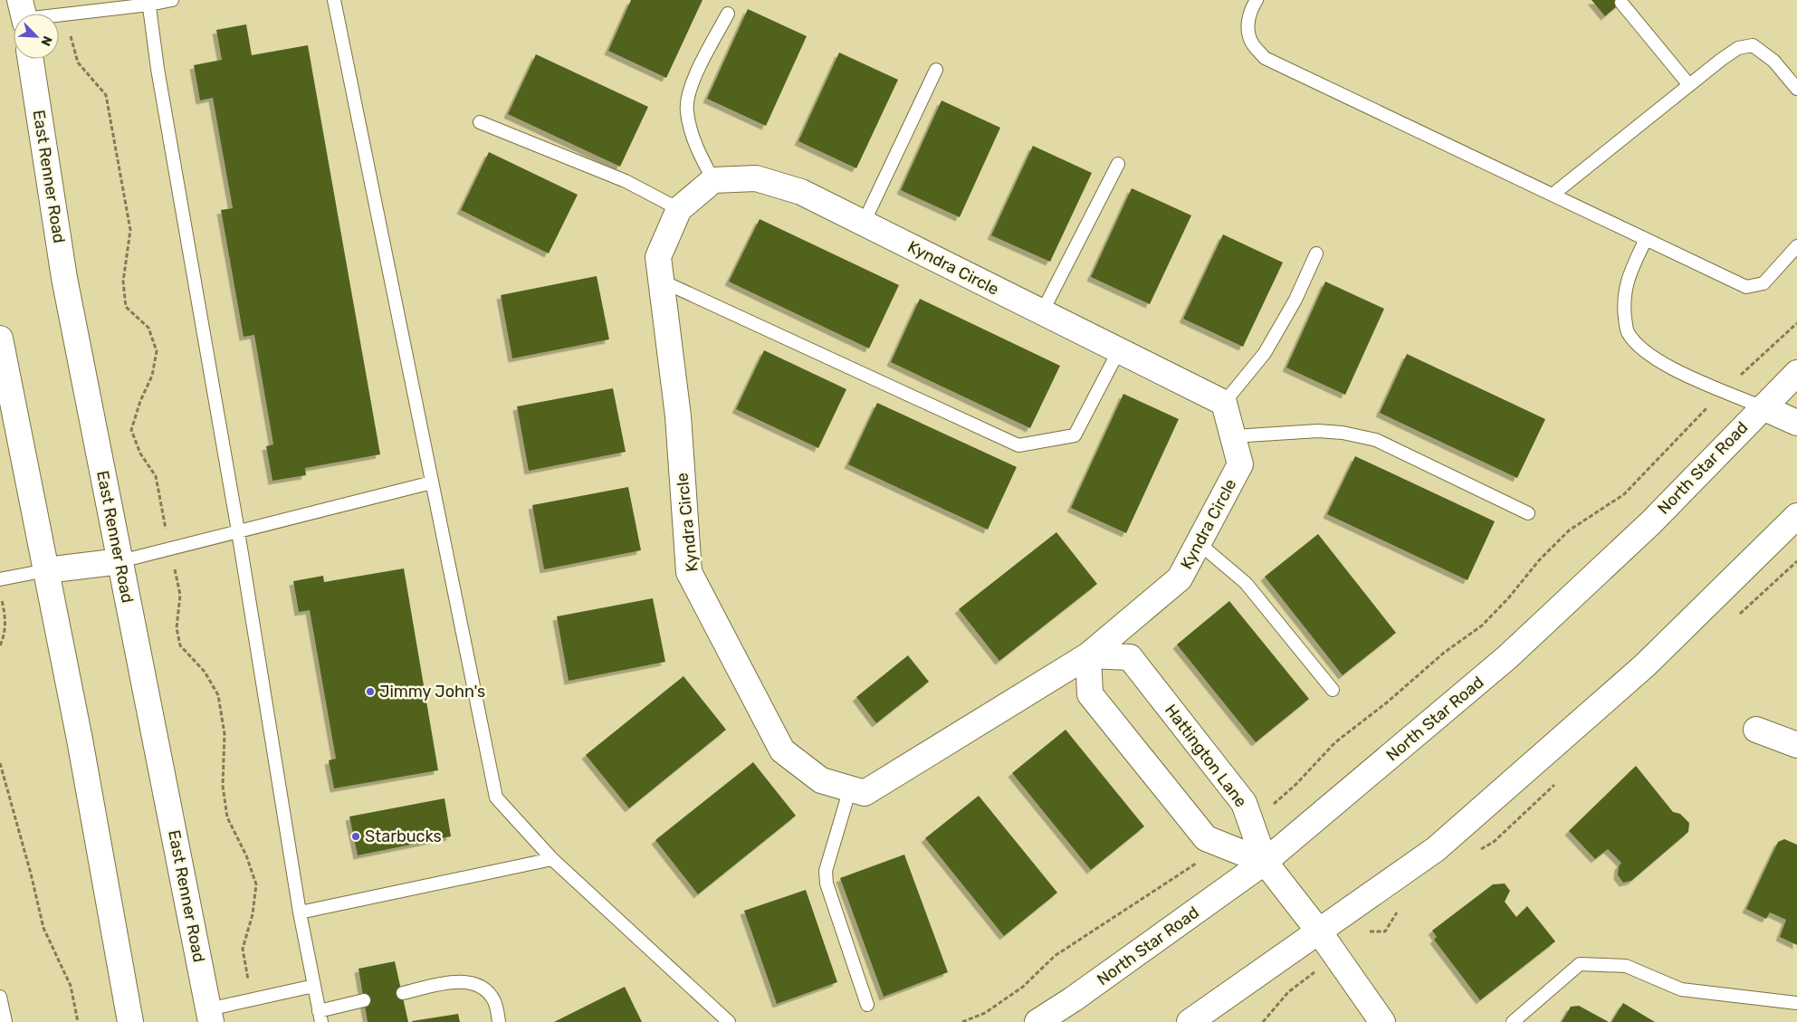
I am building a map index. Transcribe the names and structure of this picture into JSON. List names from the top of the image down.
{
  "streets": {
    "main road": [
      "East Renner Road",
      "Kyndra Circle",
      "North Star Road",
      "Hattington Lane"
    ]
  },
  "crossings": [
    ["Kyndra Circle", "Hattington Lane"],
    ["North Star Road", "Hattington Lane"]
  ],
  "places": ["Jimmy John's", "Starbucks"],
  "north": "bottom right"
}
